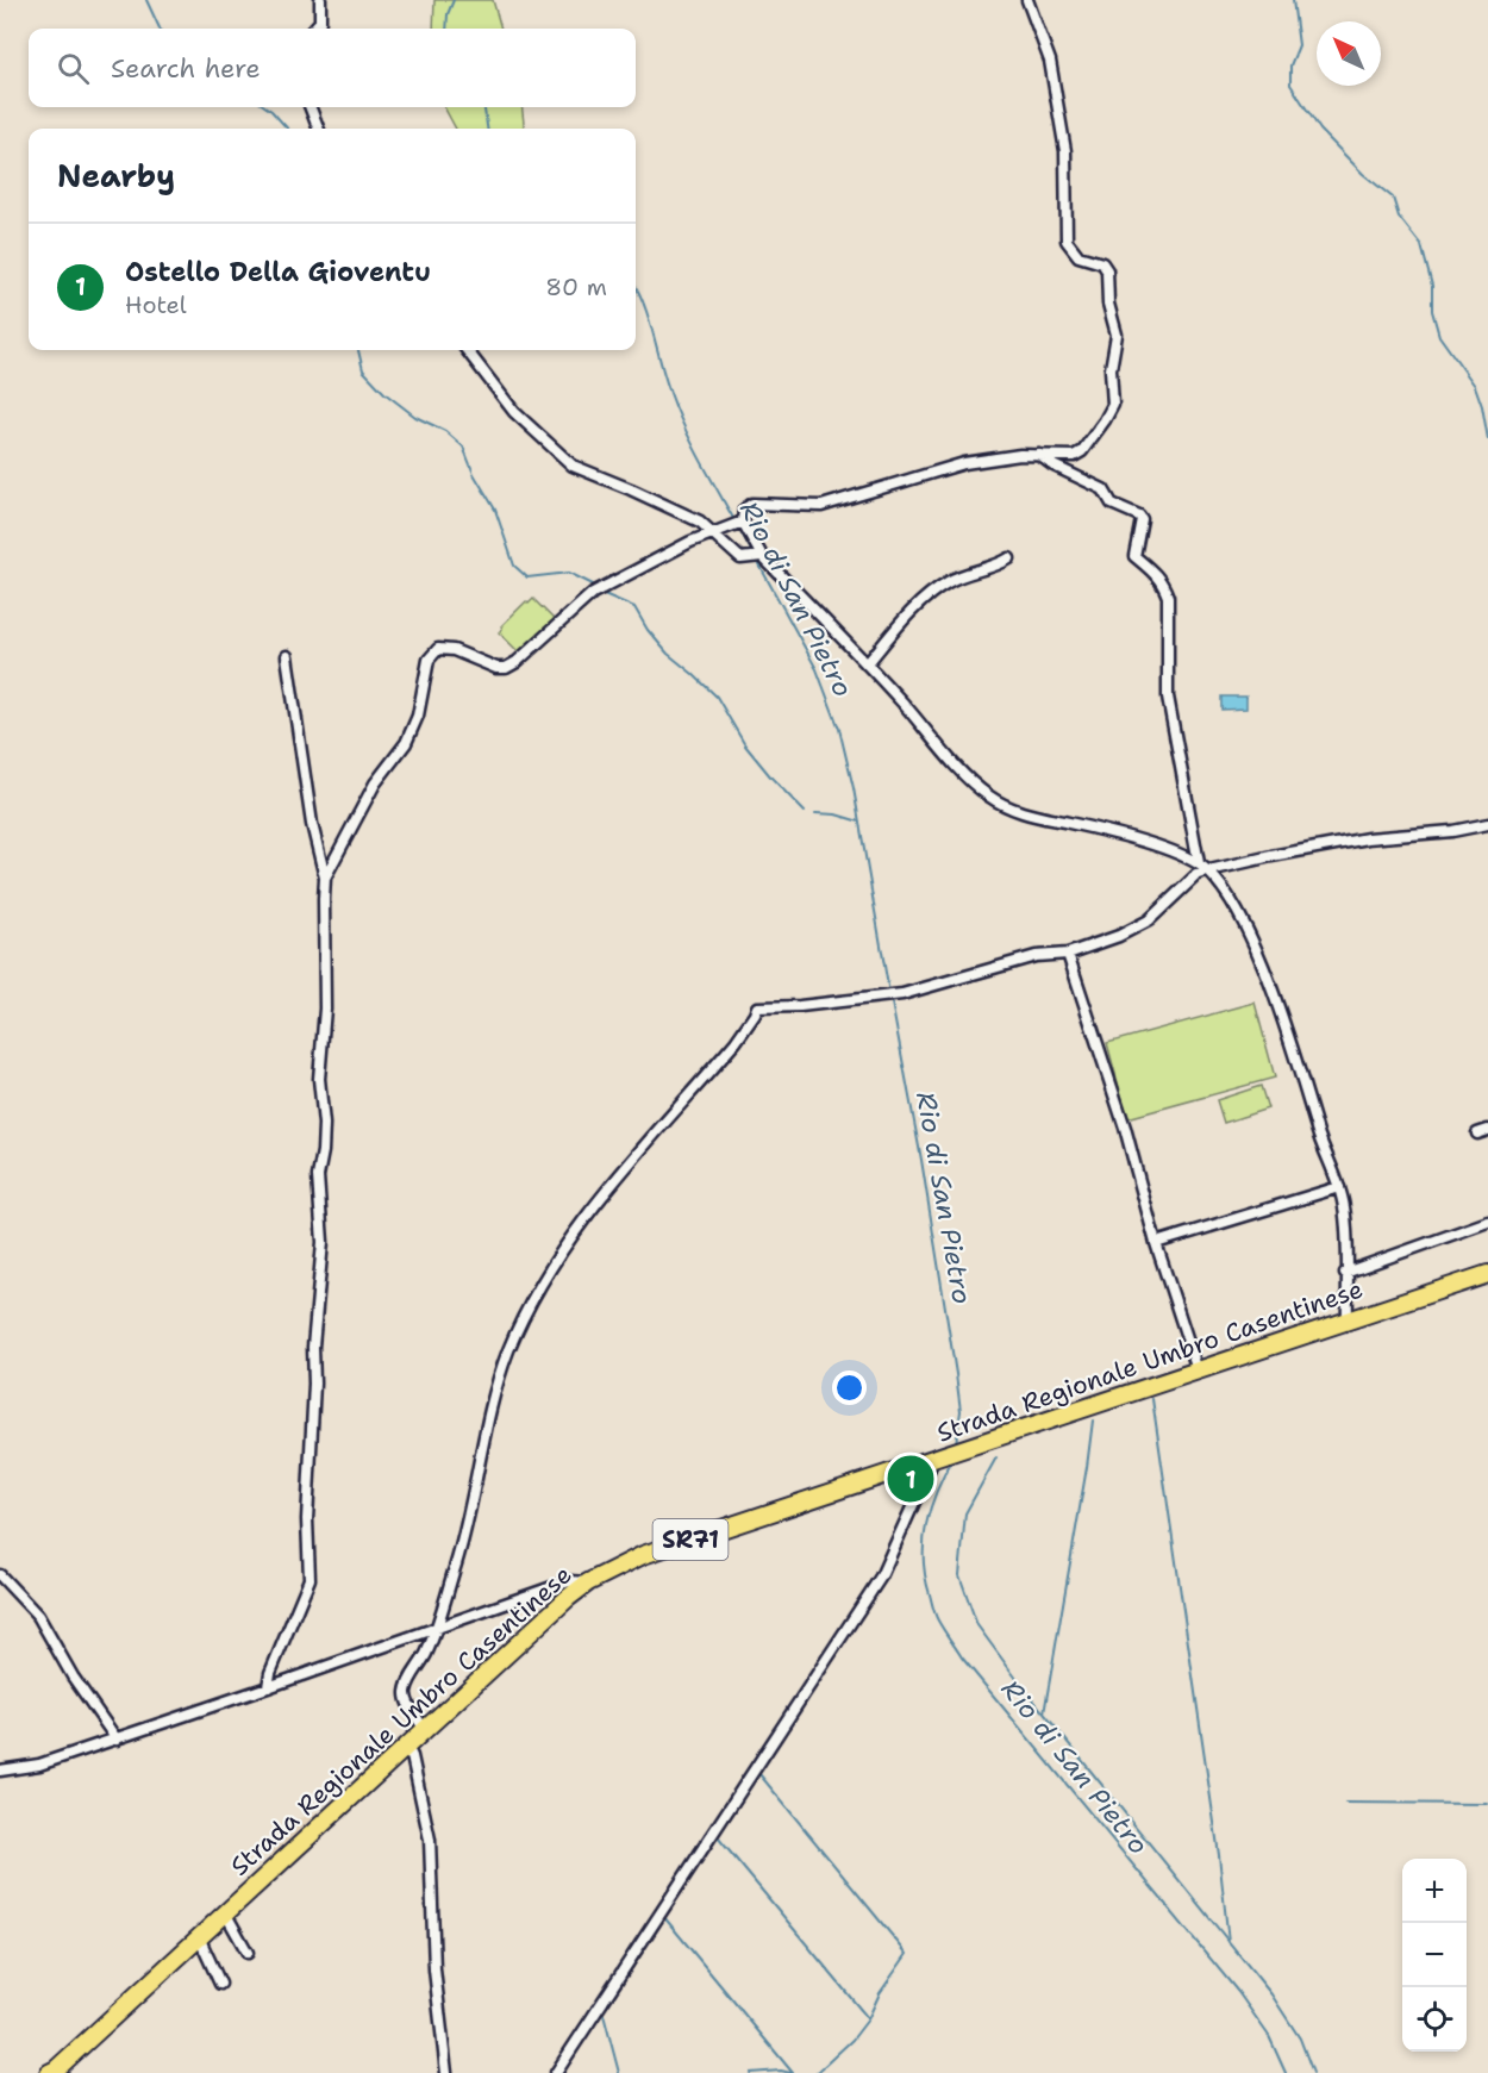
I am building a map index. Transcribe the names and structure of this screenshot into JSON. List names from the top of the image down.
{
  "streets": {
    "main road": ["Strada Regionale Umbro Casentinese", "SR71"]
  },
  "water": ["Rio di San Pietro"],
  "north": "top left",
  "page": {
    "search": "Search here",
    "heading": "Nearby",
    "list": [
      {
        "mark": "1",
        "name": "Ostello Della Gioventu",
        "note": "Hotel",
        "value": "80 m"
      }
    ],
    "pins": "1",
    "map_buttons": ["+", "−"]
  }
}
